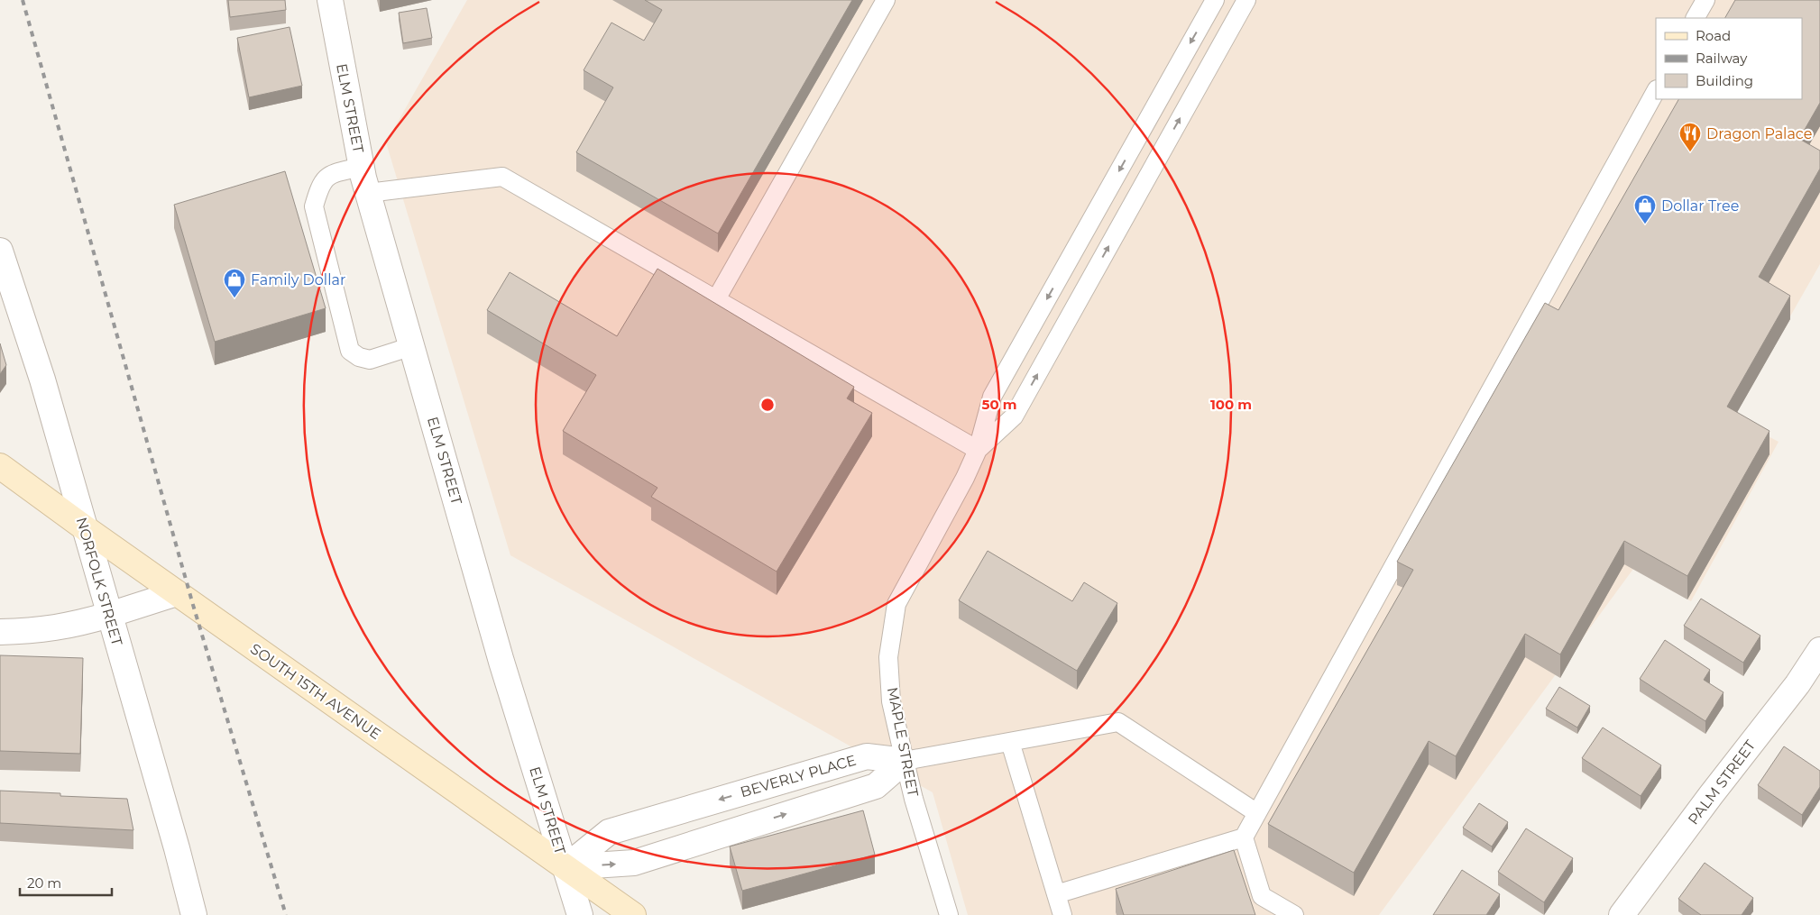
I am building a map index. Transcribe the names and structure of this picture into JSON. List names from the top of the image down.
{
  "streets": {
    "main road": ["SOUTH 15TH AVENUE"],
    "street": [
      "ELM STREET",
      "NORFOLK STREET",
      "BEVERLY PLACE",
      "PALM STREET"
    ],
    "lane": ["MAPLE STREET"]
  },
  "crossings": [
    ["ELM STREET", "SOUTH 15TH AVENUE"],
    ["ELM STREET", "BEVERLY PLACE"],
    ["NORFOLK STREET", "SOUTH 15TH AVENUE"],
    ["SOUTH 15TH AVENUE", "BEVERLY PLACE"],
    ["MAPLE STREET", "BEVERLY PLACE"]
  ],
  "places": {
    "restaurant": ["Dragon Palace"],
    "shop": ["Dollar Tree", "Family Dollar"]
  },
  "legend": ["Road", "Railway", "Building"],
  "scale_bar": "20 m",
  "rings": ["50 m", "100 m"]
}
